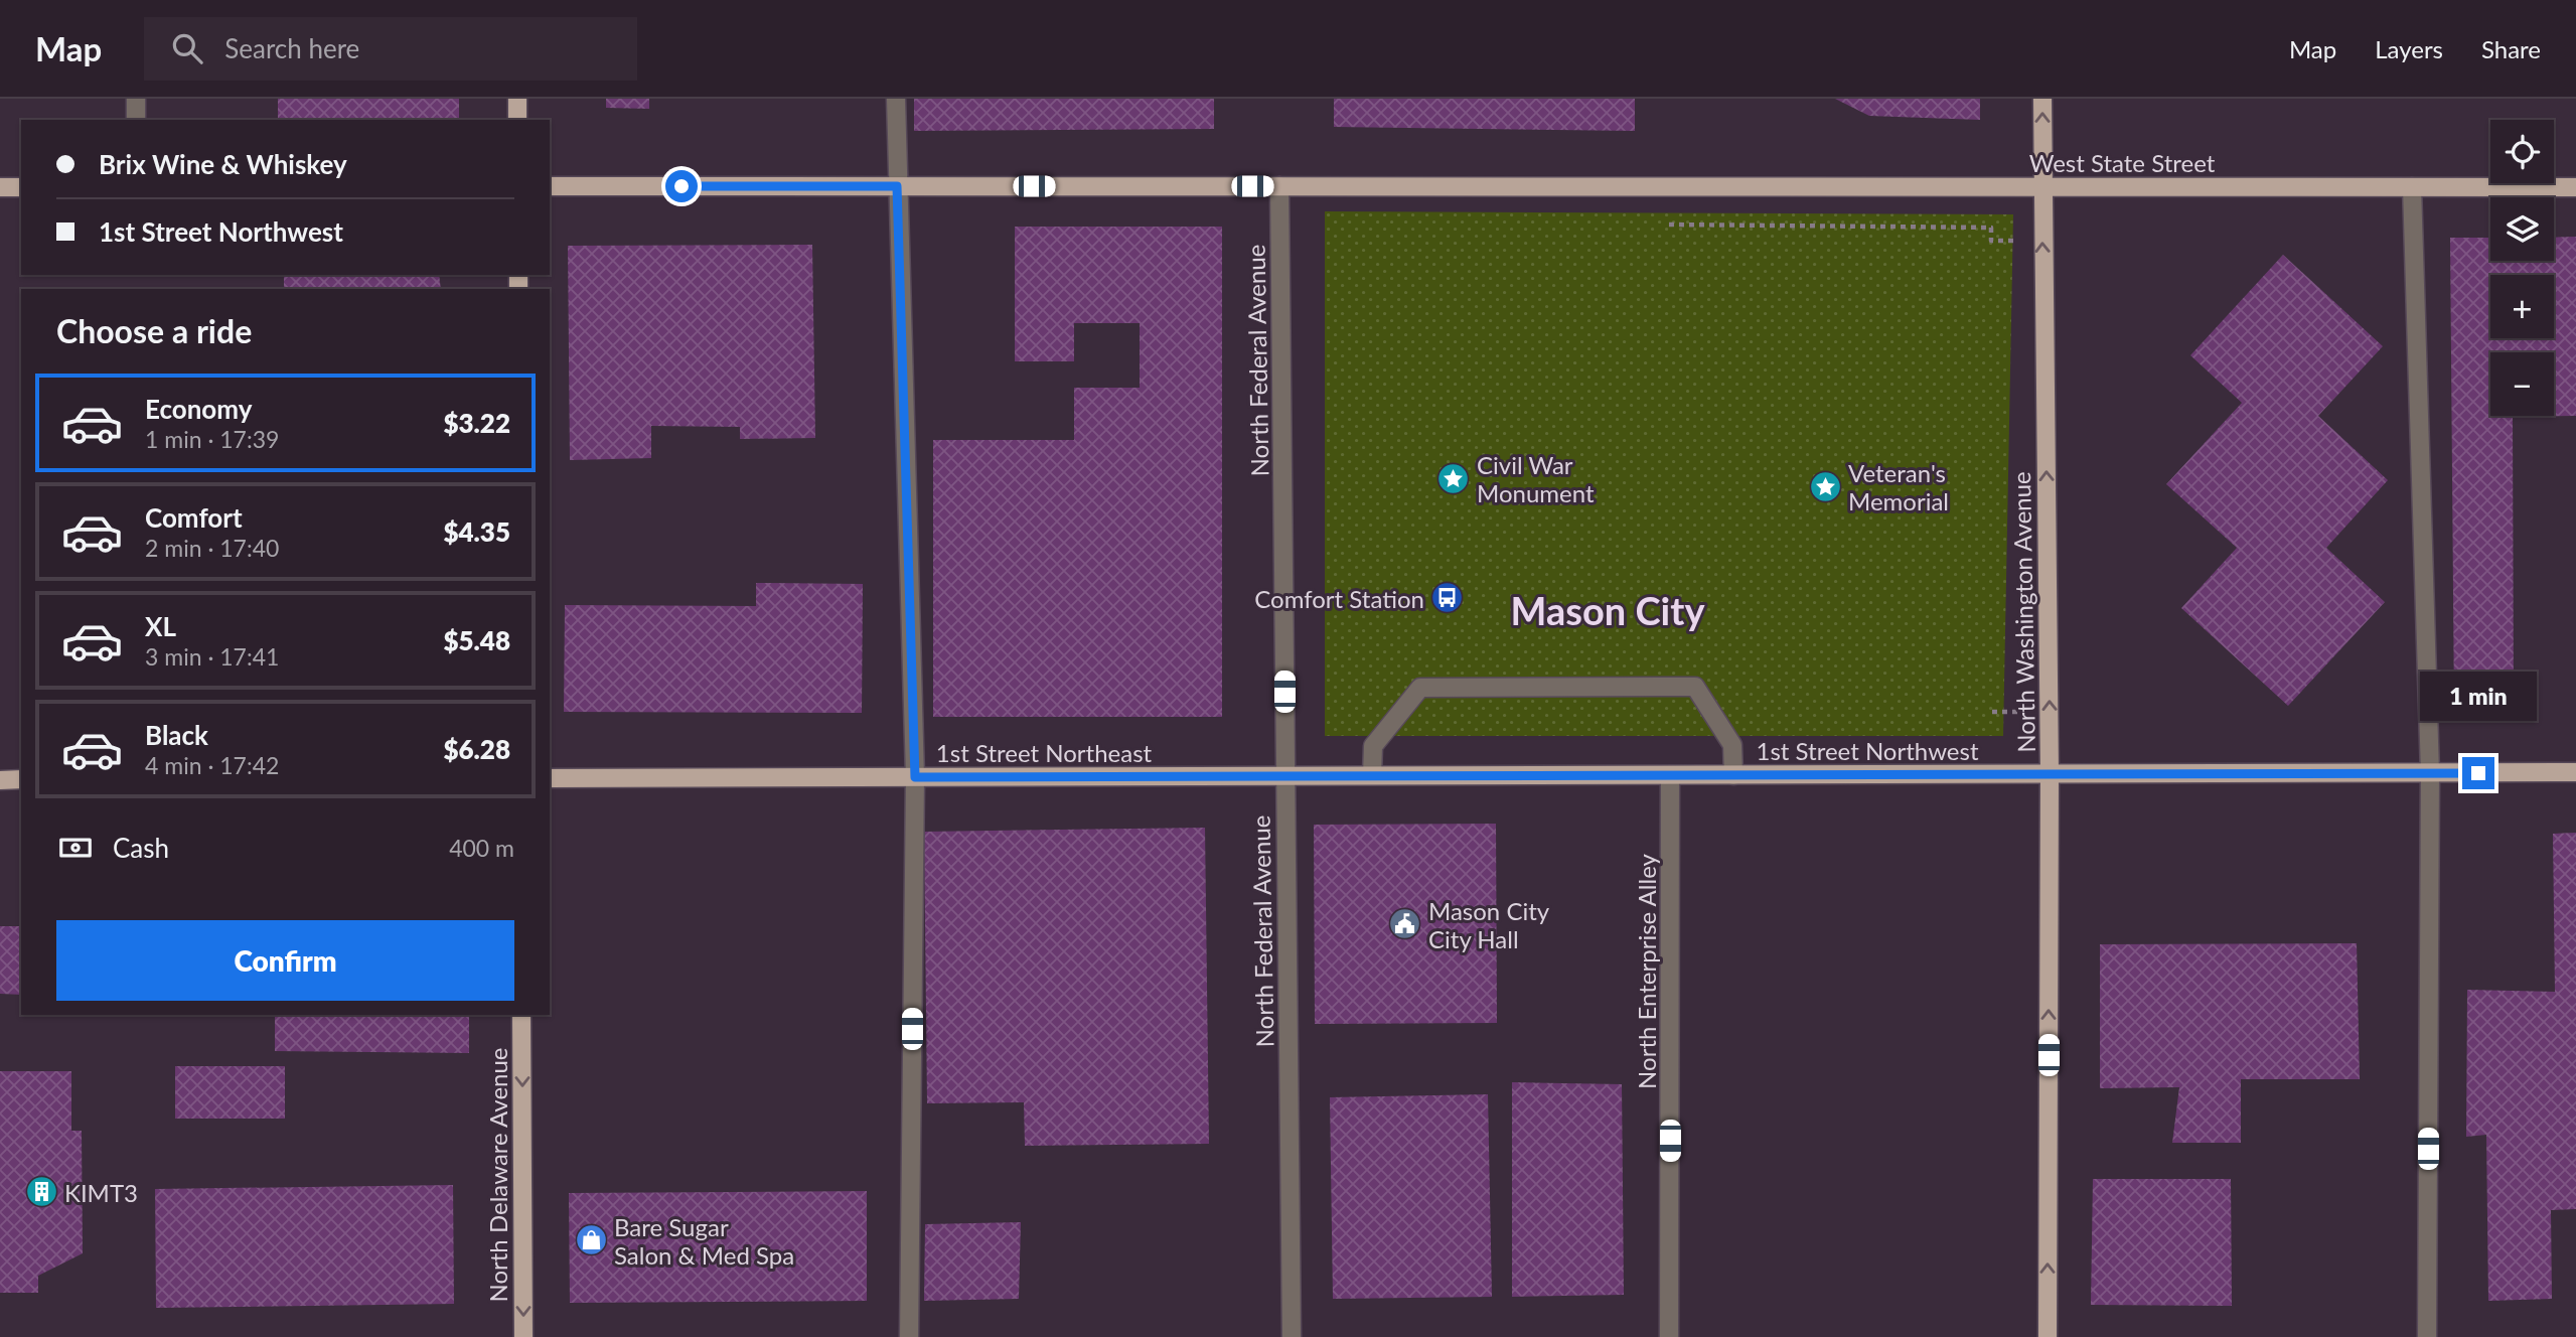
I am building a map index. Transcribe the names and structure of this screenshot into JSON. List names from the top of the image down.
{
  "streets": {
    "main road": [
      "West State Street",
      "North Washington Avenue",
      "1st Street Northwest",
      "1st Street Northeast",
      "North Delaware Avenue"
    ],
    "street": ["North Federal Avenue", "North Enterprise Alley"]
  },
  "crossings": [
    ["West State Street", "North Federal Avenue"],
    ["West State Street", "North Washington Avenue"],
    ["North Federal Avenue", "1st Street Northwest"],
    ["North Federal Avenue", "1st Street Northeast"],
    ["North Washington Avenue", "1st Street Northwest"],
    ["1st Street Northwest", "1st Street Northeast"],
    ["1st Street Northwest", "North Enterprise Alley"]
  ],
  "one_way": ["North Washington Avenue", "North Delaware Avenue"],
  "districts": ["Mason City"],
  "places": {
    "place": ["Civil War Monument", "Veteran's Memorial"],
    "bus stop": ["Comfort Station"],
    "public building": ["Mason City City Hall"],
    "building": ["KIMT3"],
    "shop": ["Bare Sugar Salon & Med Spa"]
  },
  "page": {
    "header": "Map",
    "search": "Search here",
    "nav": ["Map", "Layers", "Share"],
    "map_buttons": ["+", "−"],
    "banner": ["Brix Wine & Whiskey", "1st Street Northwest"],
    "heading": "Choose a ride",
    "list": [
      {
        "name": "Economy",
        "note": "1 min · 17:39",
        "value": "$3.22"
      },
      {
        "name": "Comfort",
        "note": "2 min · 17:40",
        "value": "$4.35"
      },
      {
        "name": "XL",
        "note": "3 min · 17:41",
        "value": "$5.48"
      },
      {
        "name": "Black",
        "note": "4 min · 17:42",
        "value": "$6.28"
      }
    ],
    "bubble": "1 min",
    "pay": ["Cash", "400 m"],
    "buttons": "Confirm"
  }
}
